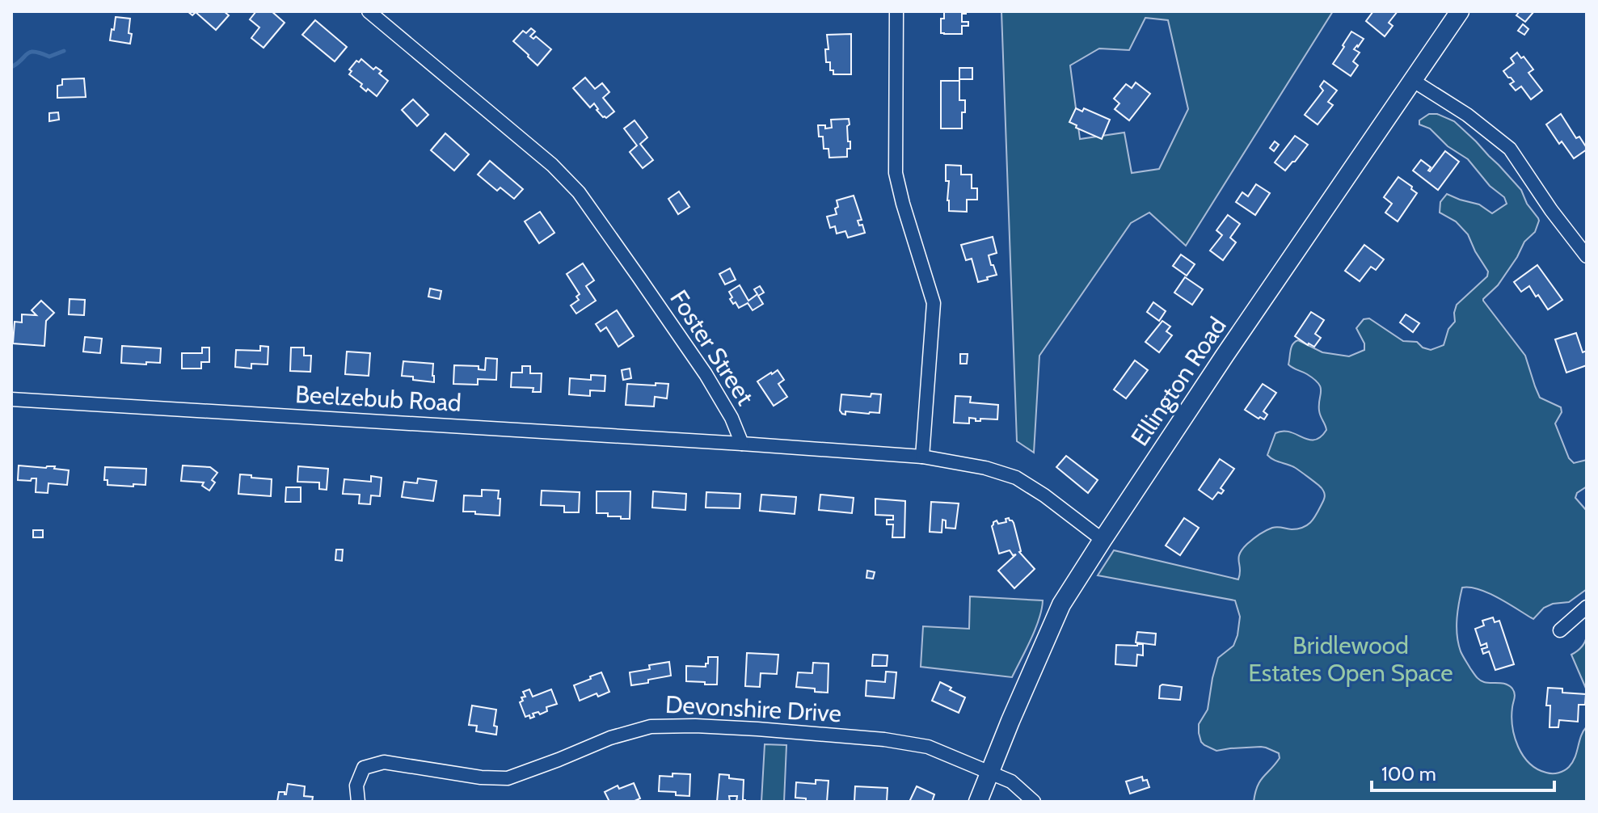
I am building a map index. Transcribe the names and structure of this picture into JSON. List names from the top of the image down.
{
  "streets": {
    "main road": ["Ellington Road"],
    "street": ["Foster Street", "Beelzebub Road", "Devonshire Drive"]
  },
  "crossings": [
    ["Foster Street", "Ellington Road"],
    ["Foster Street", "Beelzebub Road"],
    ["Ellington Road", "Devonshire Drive"]
  ],
  "parks": ["Bridlewood Estates Open Space"],
  "scale_bar": "100 m"
}
